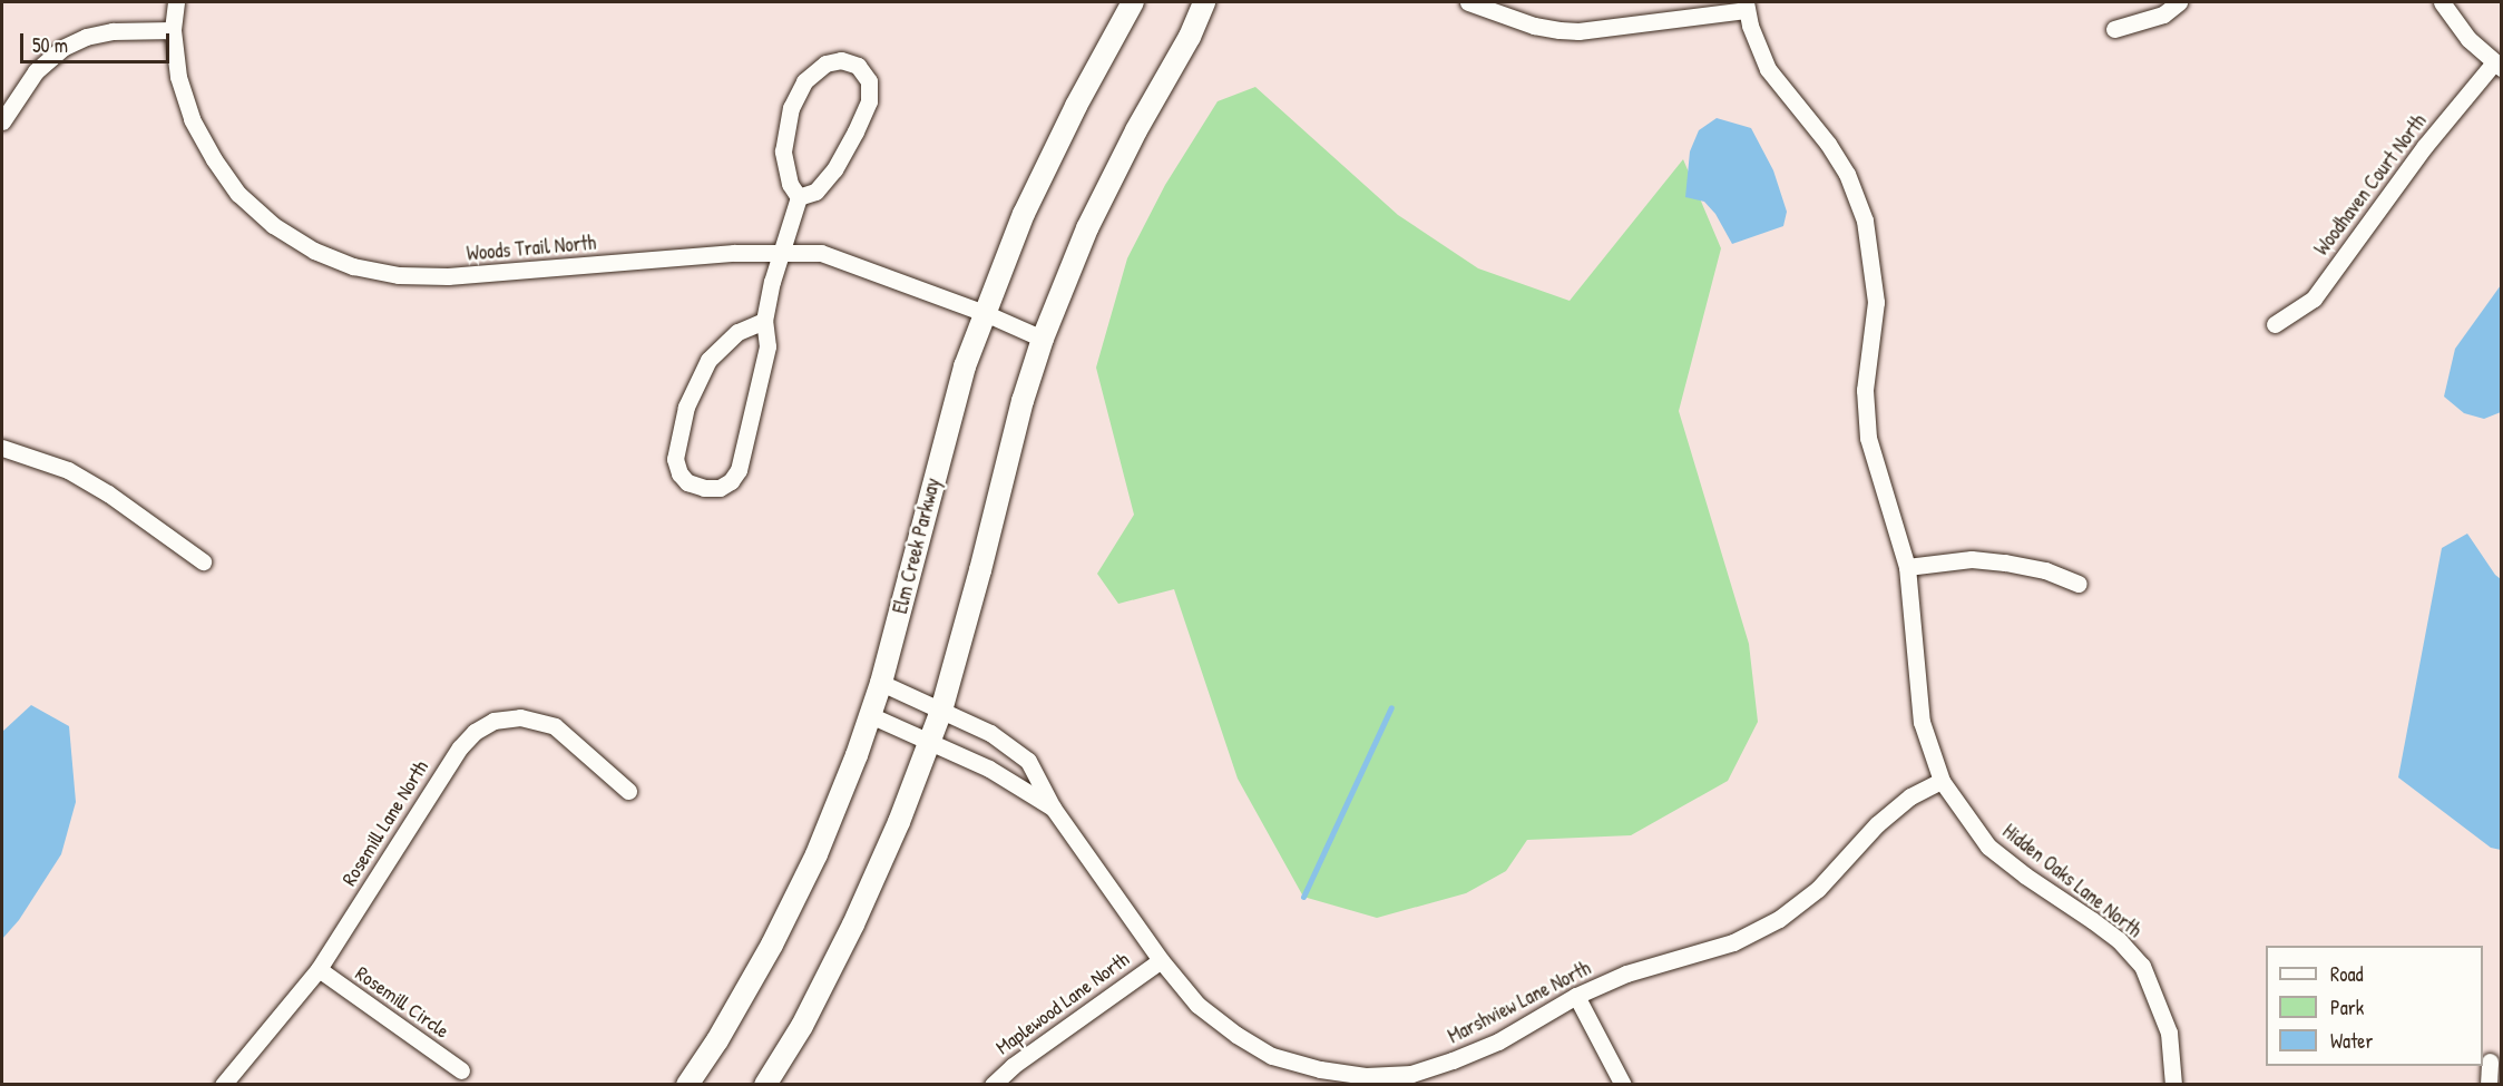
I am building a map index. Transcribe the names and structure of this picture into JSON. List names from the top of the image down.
{
  "streets": {
    "street": [
      "Woodhaven Court North",
      "Woods Trail North",
      "Elm Creek Parkway",
      "Rosemill Lane North",
      "Hidden Oaks Lane North",
      "Rosemill Circle",
      "Marshview Lane North",
      "Maplewood Lane North"
    ]
  },
  "crossings": [
    ["Woods Trail North", "Elm Creek Parkway"],
    ["Elm Creek Parkway", "Marshview Lane North"],
    ["Rosemill Lane North", "Rosemill Circle"],
    ["Hidden Oaks Lane North", "Marshview Lane North"],
    ["Marshview Lane North", "Maplewood Lane North"]
  ],
  "legend": ["Road", "Park", "Water"],
  "scale_bar": "50 m"
}
